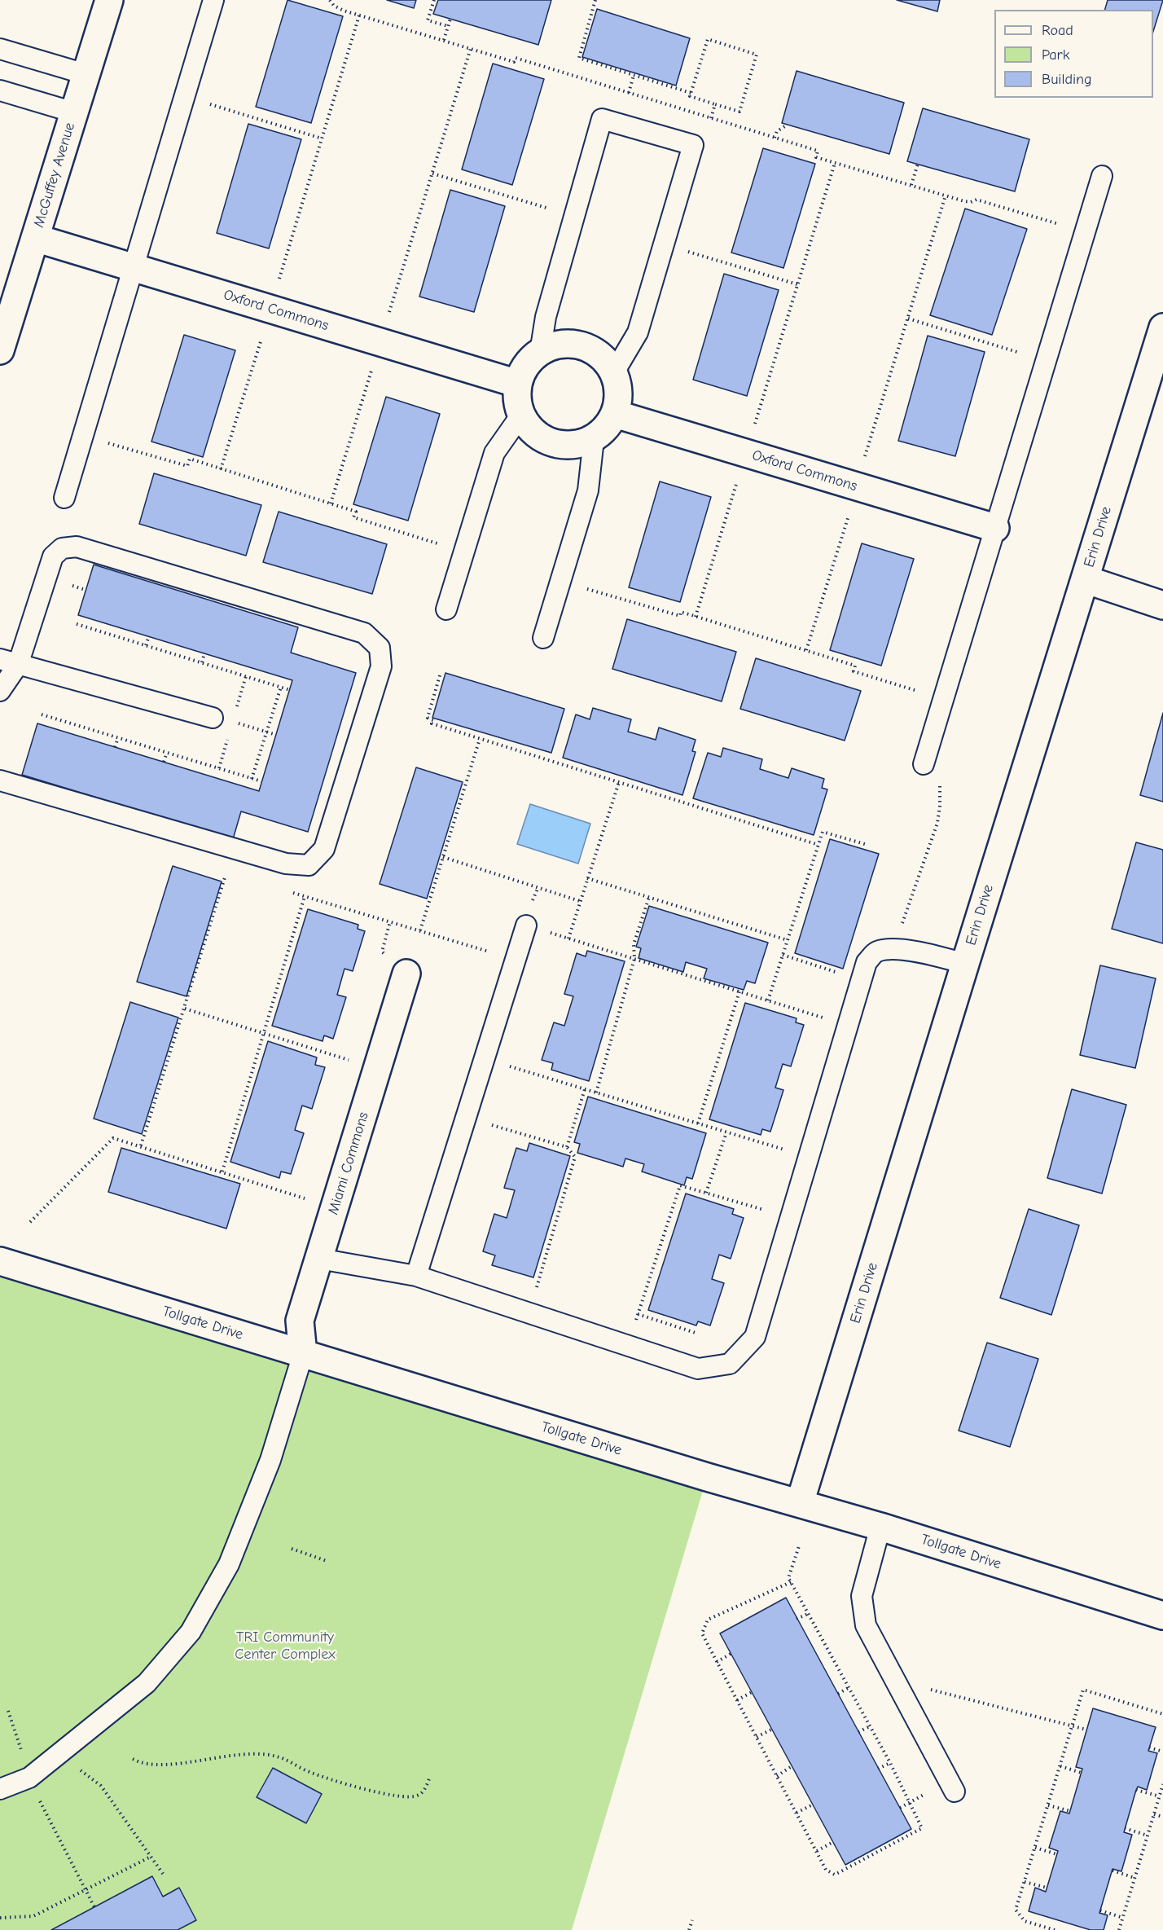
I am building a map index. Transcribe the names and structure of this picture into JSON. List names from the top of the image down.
{
  "streets": {
    "street": [
      "McGuffey Avenue",
      "Oxford Commons",
      "Erin Drive",
      "Miami Commons",
      "Tollgate Drive"
    ]
  },
  "crossings": [
    ["McGuffey Avenue", "Oxford Commons"],
    ["Erin Drive", "Tollgate Drive"],
    ["Miami Commons", "Tollgate Drive"]
  ],
  "parks": ["TRI Community Center Complex"],
  "legend": ["Road", "Park", "Building"]
}
